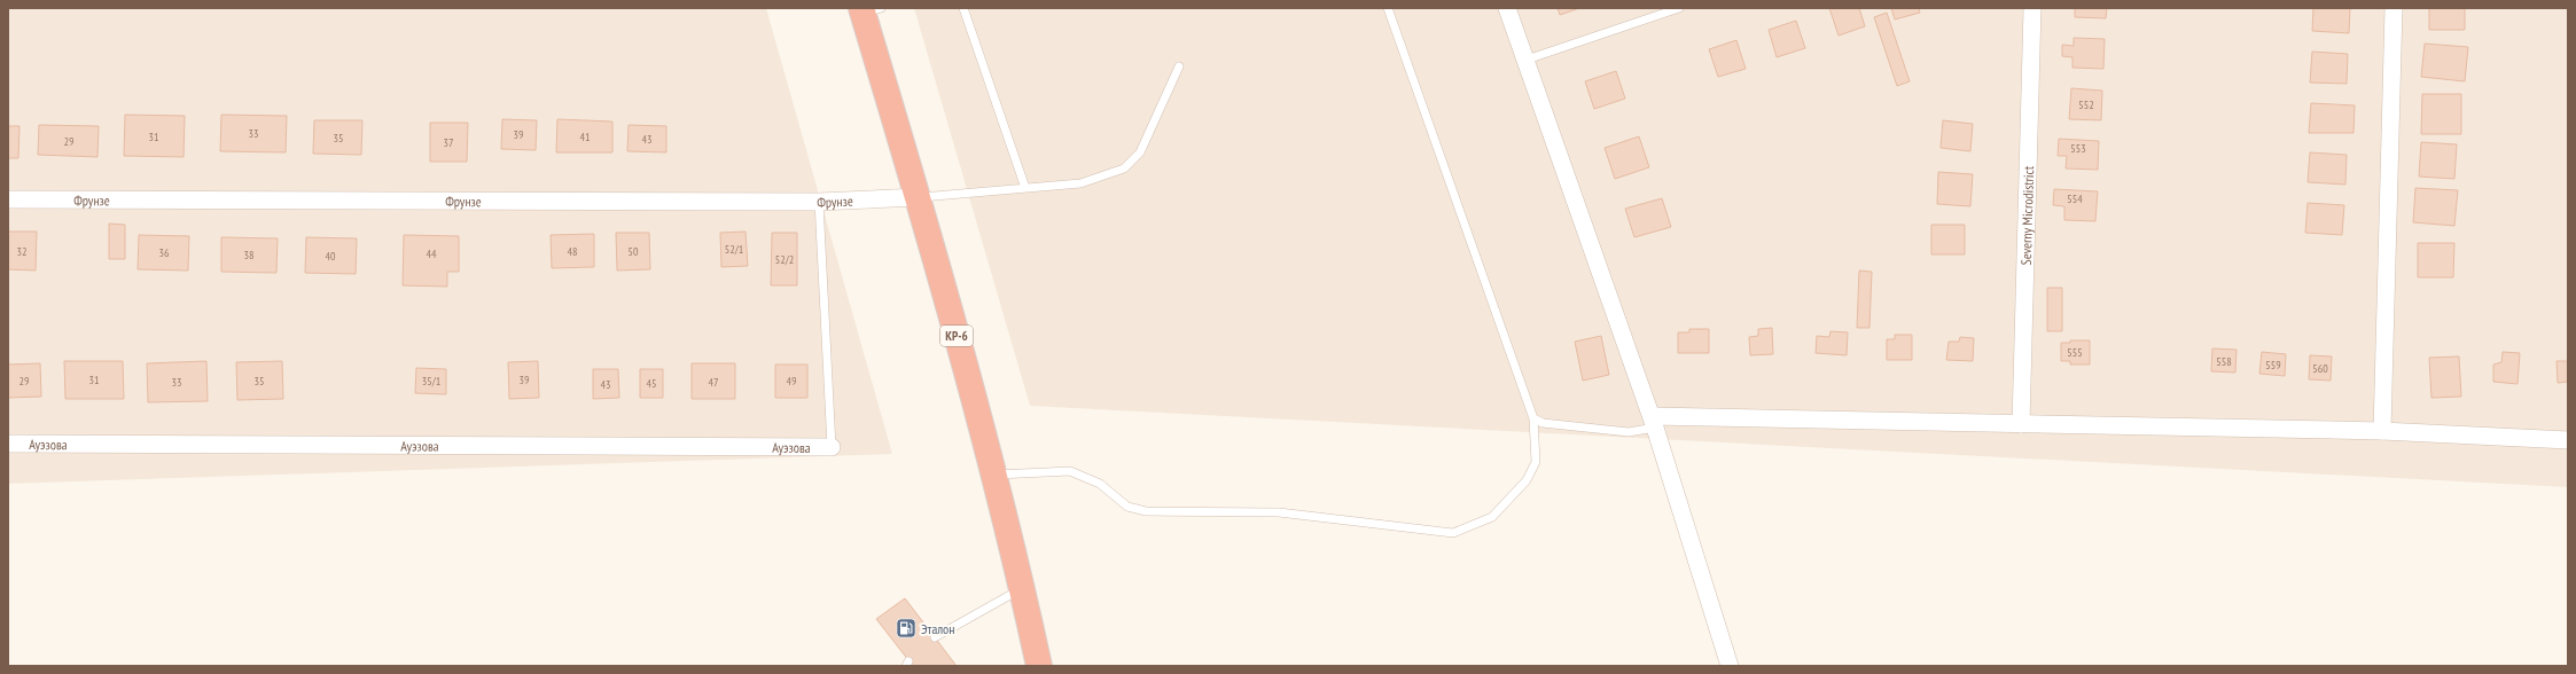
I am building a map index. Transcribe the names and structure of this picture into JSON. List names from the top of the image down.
{
  "streets": {
    "highway": ["KP-6"],
    "street": ["Фрунзе", "Severny Microdistrict", "Ауэзова"]
  },
  "crossings": [
    ["Фрунзе", "KP-6"]
  ],
  "places": {
    "fuel station": ["Эталон"]
  },
  "house_numbers": [
    "552",
    "33",
    "39",
    "31",
    "41",
    "35",
    "43",
    "29",
    "37",
    "553",
    "554",
    "52/1",
    "32",
    "48",
    "50",
    "36",
    "44",
    "38",
    "40",
    "52/2",
    "555",
    "558",
    "559",
    "560",
    "31",
    "39",
    "29",
    "35",
    "35/1",
    "49",
    "33",
    "47",
    "45",
    "43"
  ]
}
